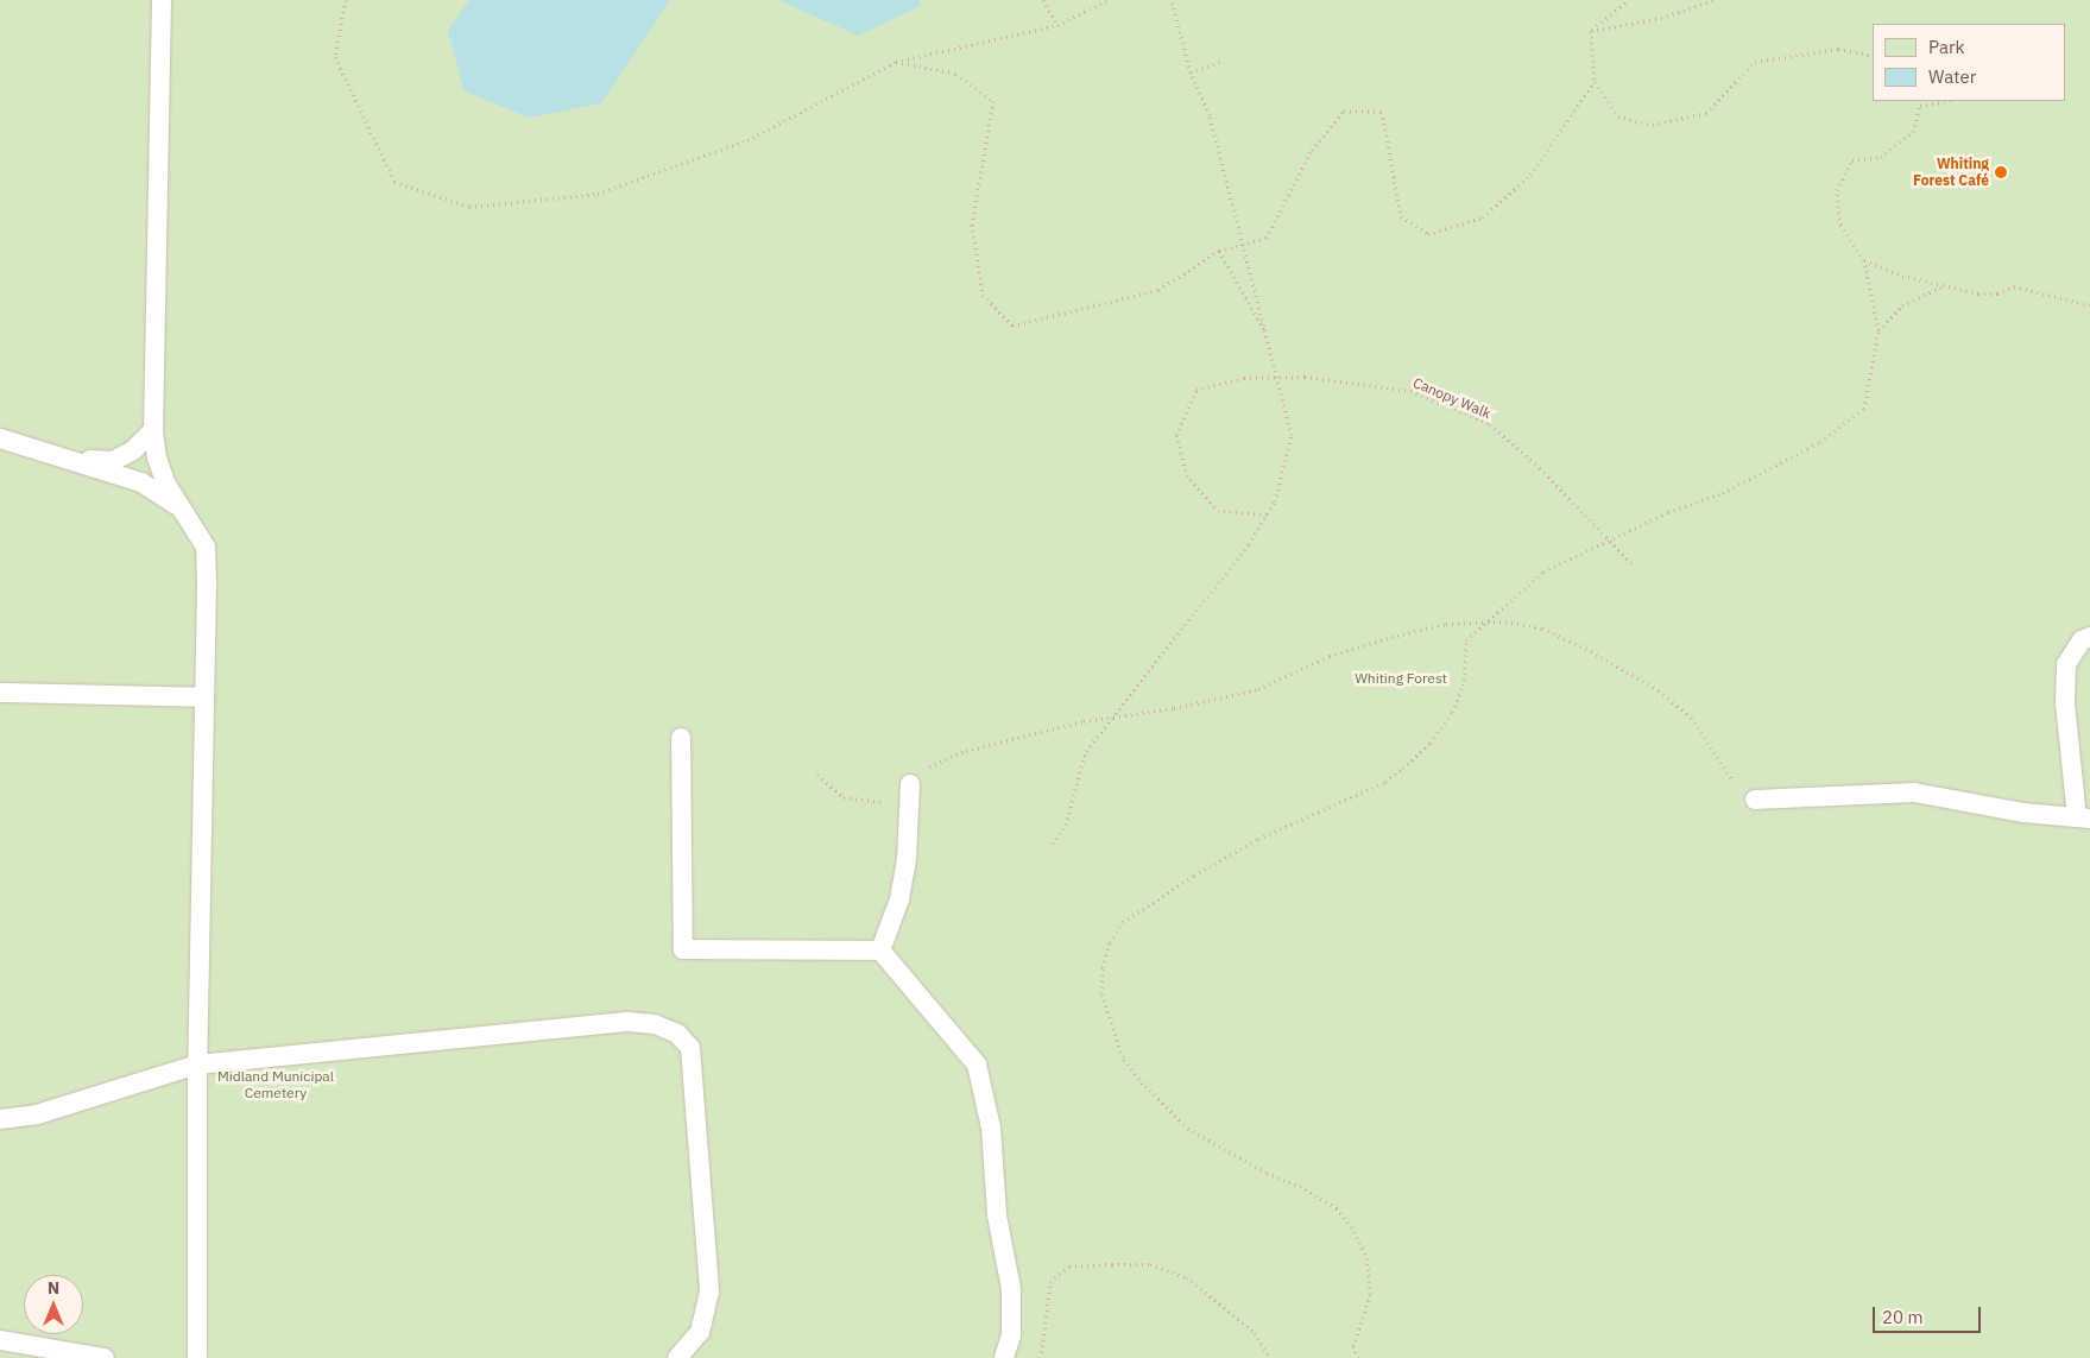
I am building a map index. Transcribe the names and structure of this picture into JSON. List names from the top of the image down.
{
  "streets": {
    "path": ["Canopy Walk"]
  },
  "parks": ["Whiting Forest", "Midland Municipal Cemetery"],
  "places": ["Whiting Forest Café"],
  "legend": ["Park", "Water"],
  "scale_bar": "20 m",
  "north": "top"
}
